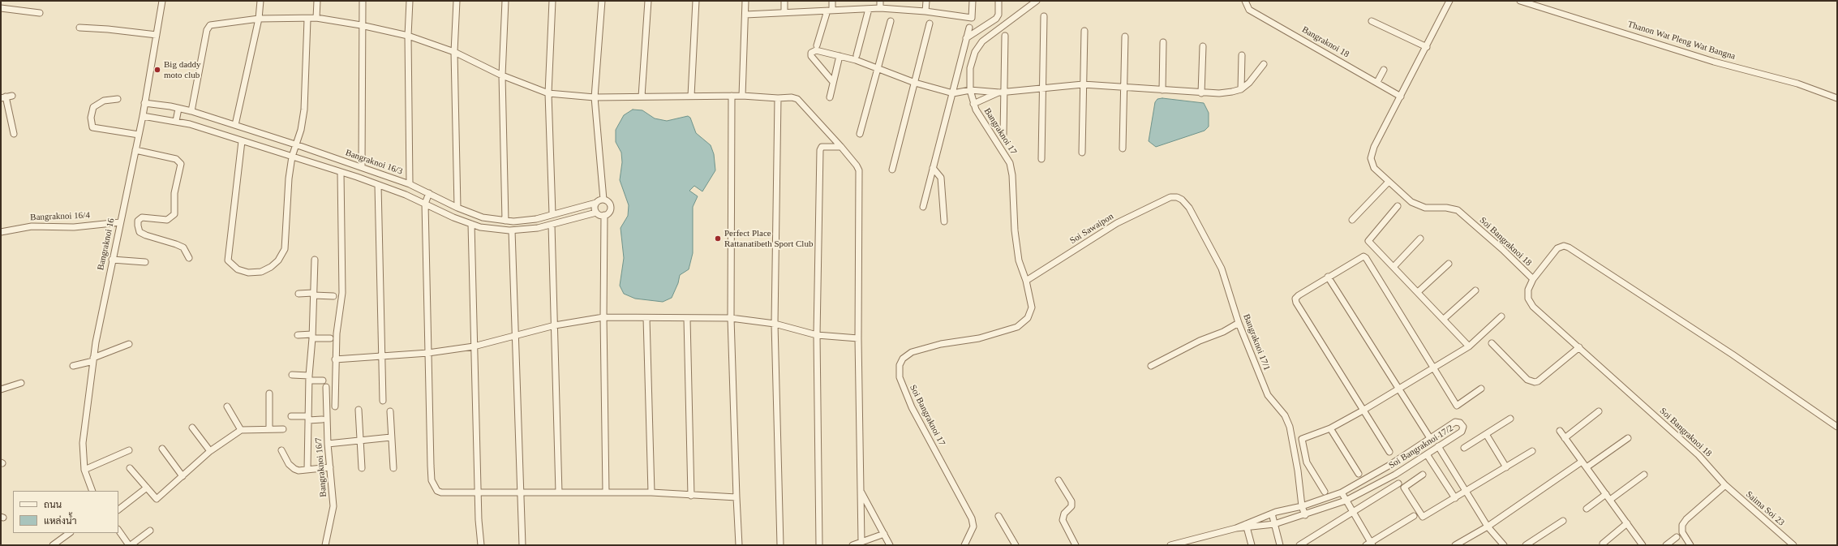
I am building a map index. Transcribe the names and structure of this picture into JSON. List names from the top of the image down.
{
  "streets": {
    "street": [
      "Thanon Wat Pleng Wat Bangna",
      "Bangraknoi 18",
      "Bangraknoi 17",
      "Bangraknoi 16/3",
      "Bangraknoi 16/4",
      "Soi Sawaipon",
      "Soi Bangraknoi 18",
      "Bangraknoi 16",
      "Bangraknoi 17/1",
      "Soi Bangraknoi 17",
      "Soi Bangraknoi 17/2",
      "Bangraknoi 16/7",
      "Saima Soi 23"
    ]
  },
  "crossings": [
    ["Bangraknoi 18", "Soi Bangraknoi 18"],
    ["Bangraknoi 17", "Soi Sawaipon"],
    ["Bangraknoi 17", "Soi Bangraknoi 17"],
    ["Bangraknoi 16/3", "Bangraknoi 16"],
    ["Bangraknoi 16/4", "Bangraknoi 16"],
    ["Soi Sawaipon", "Bangraknoi 17/1"],
    ["Soi Sawaipon", "Soi Bangraknoi 17"],
    ["Soi Bangraknoi 18", "Saima Soi 23"],
    ["Bangraknoi 17/1", "Soi Bangraknoi 17/2"]
  ],
  "places": ["Big daddy moto club", "Perfect Place Rattanatibeth Sport Club"],
  "legend": ["ถนน", "แหล่งน้ำ"]
}
